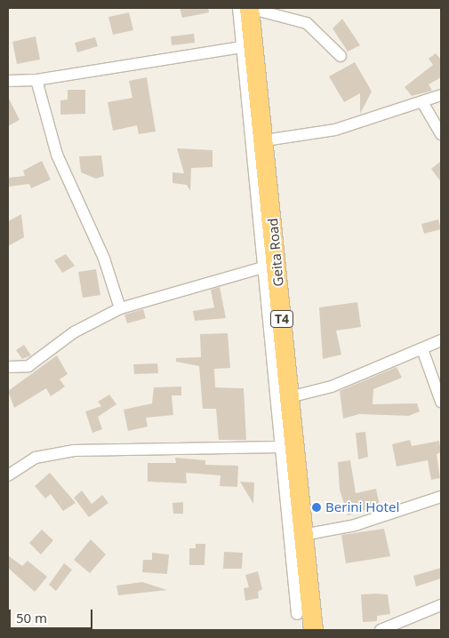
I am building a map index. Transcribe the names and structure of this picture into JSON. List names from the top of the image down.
{
  "streets": {
    "highway": ["Geita Road", "T4"]
  },
  "places": ["Berini Hotel"],
  "scale_bar": "50 m"
}
